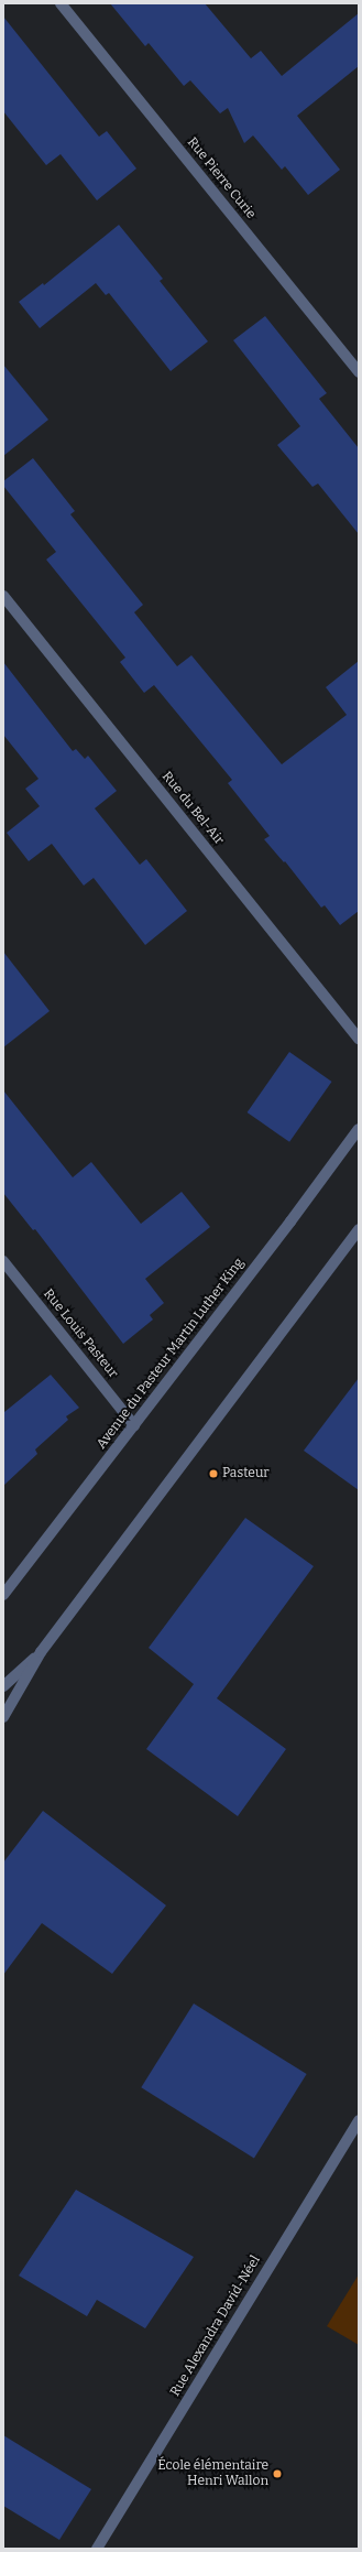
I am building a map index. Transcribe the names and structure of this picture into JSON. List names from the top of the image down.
{
  "streets": {
    "street": [
      "Rue Pierre Curie",
      "Rue du Bel-Air",
      "Rue Louis Pasteur",
      "Avenue du Pasteur Martin Luther King",
      "Rue Alexandra David-Néel"
    ]
  },
  "crossings": [
    ["Rue Louis Pasteur", "Avenue du Pasteur Martin Luther King"]
  ],
  "places": ["Pasteur", "École élémentaire Henri Wallon"]
}
